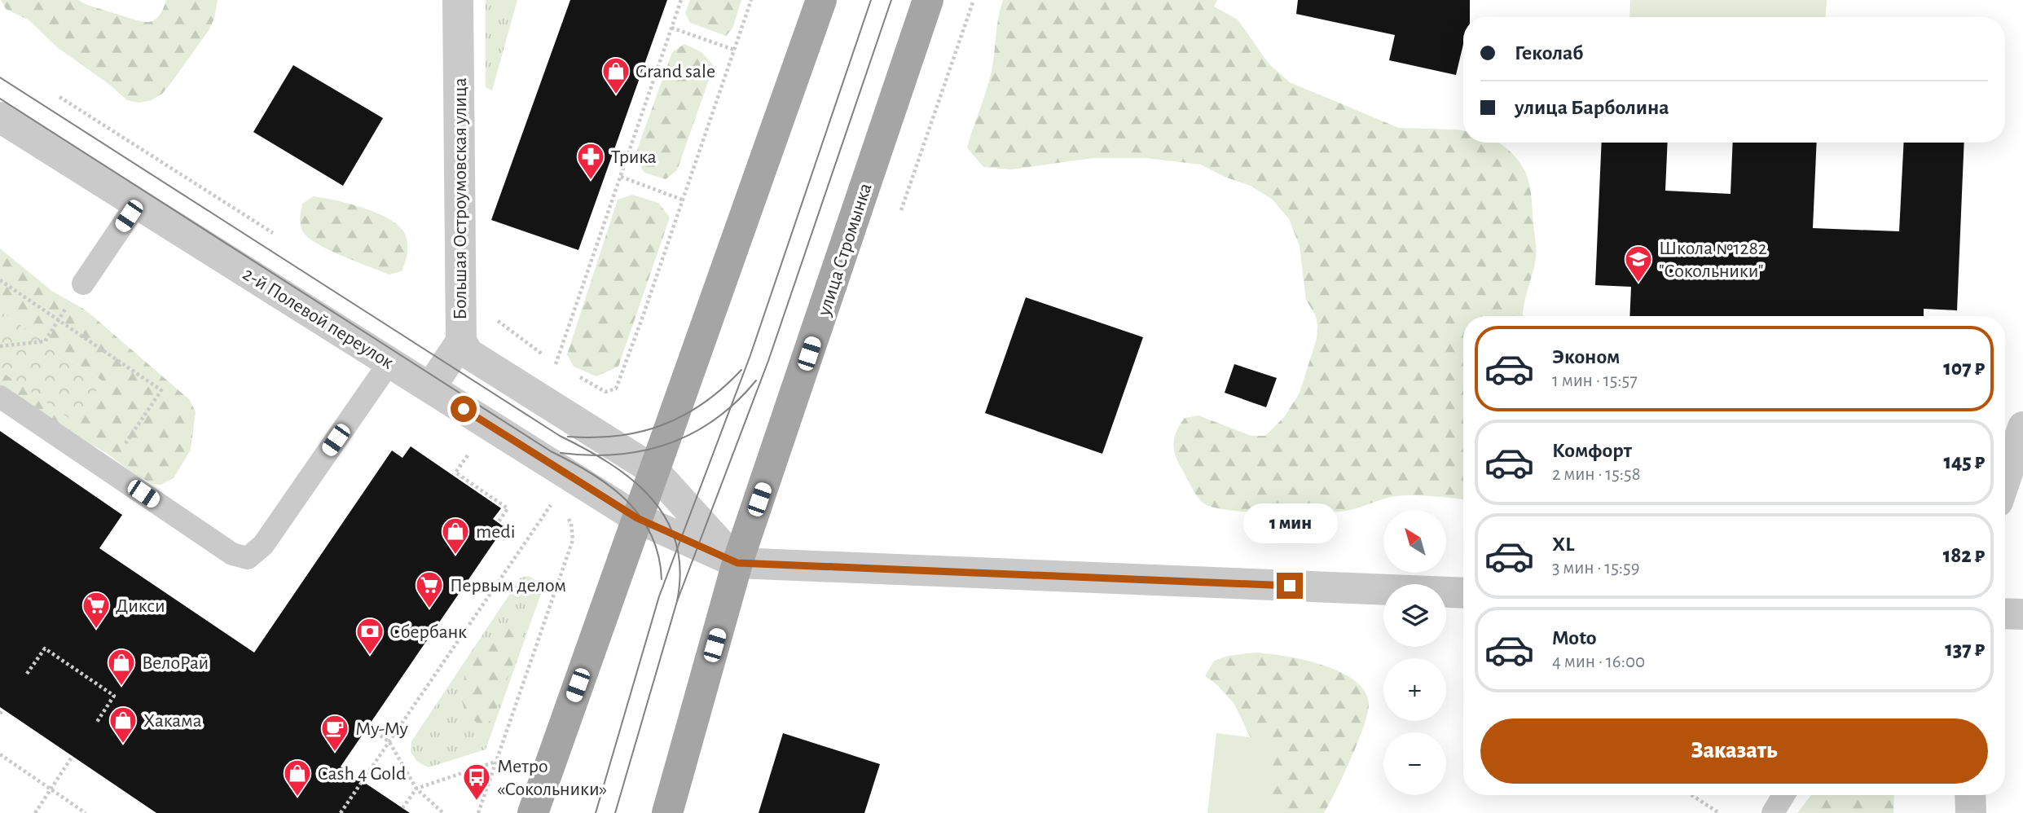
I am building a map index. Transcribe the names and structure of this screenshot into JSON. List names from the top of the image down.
{
  "streets": {
    "main road": ["улица Стромынка"],
    "street": ["Большая Остроумовская улица", "2-й Полевой переулок"]
  },
  "crossings": [
    ["Большая Остроумовская улица", "2-й Полевой переулок"],
    ["улица Стромынка", "2-й Полевой переулок"]
  ],
  "places": {
    "shop": [
      "Grand sale",
      "medi",
      "ВелоРай",
      "Хакама",
      "Cash 4 Gold"
    ],
    "pharmacy": ["Трика"],
    "school or university": ["Школа №1282 \"Сокольники\""],
    "supermarket": ["Первым делом", "Дикси"],
    "bank": ["Сбербанк"],
    "cafe": ["Му-Му"],
    "bus stop": ["Метро «Сокольники»"]
  },
  "north": "top left",
  "page": {
    "banner": ["Геколаб", "улица Барболина"],
    "list": [
      {
        "name": "Эконом",
        "note": "1 мин · 15:57",
        "value": "107 ₽"
      },
      {
        "name": "Комфорт",
        "note": "2 мин · 15:58",
        "value": "145 ₽"
      },
      {
        "name": "XL",
        "note": "3 мин · 15:59",
        "value": "182 ₽"
      },
      {
        "name": "Moto",
        "note": "4 мин · 16:00",
        "value": "137 ₽"
      }
    ],
    "bubble": "1 мин",
    "map_buttons": ["+", "−"],
    "buttons": "Заказать"
  }
}
